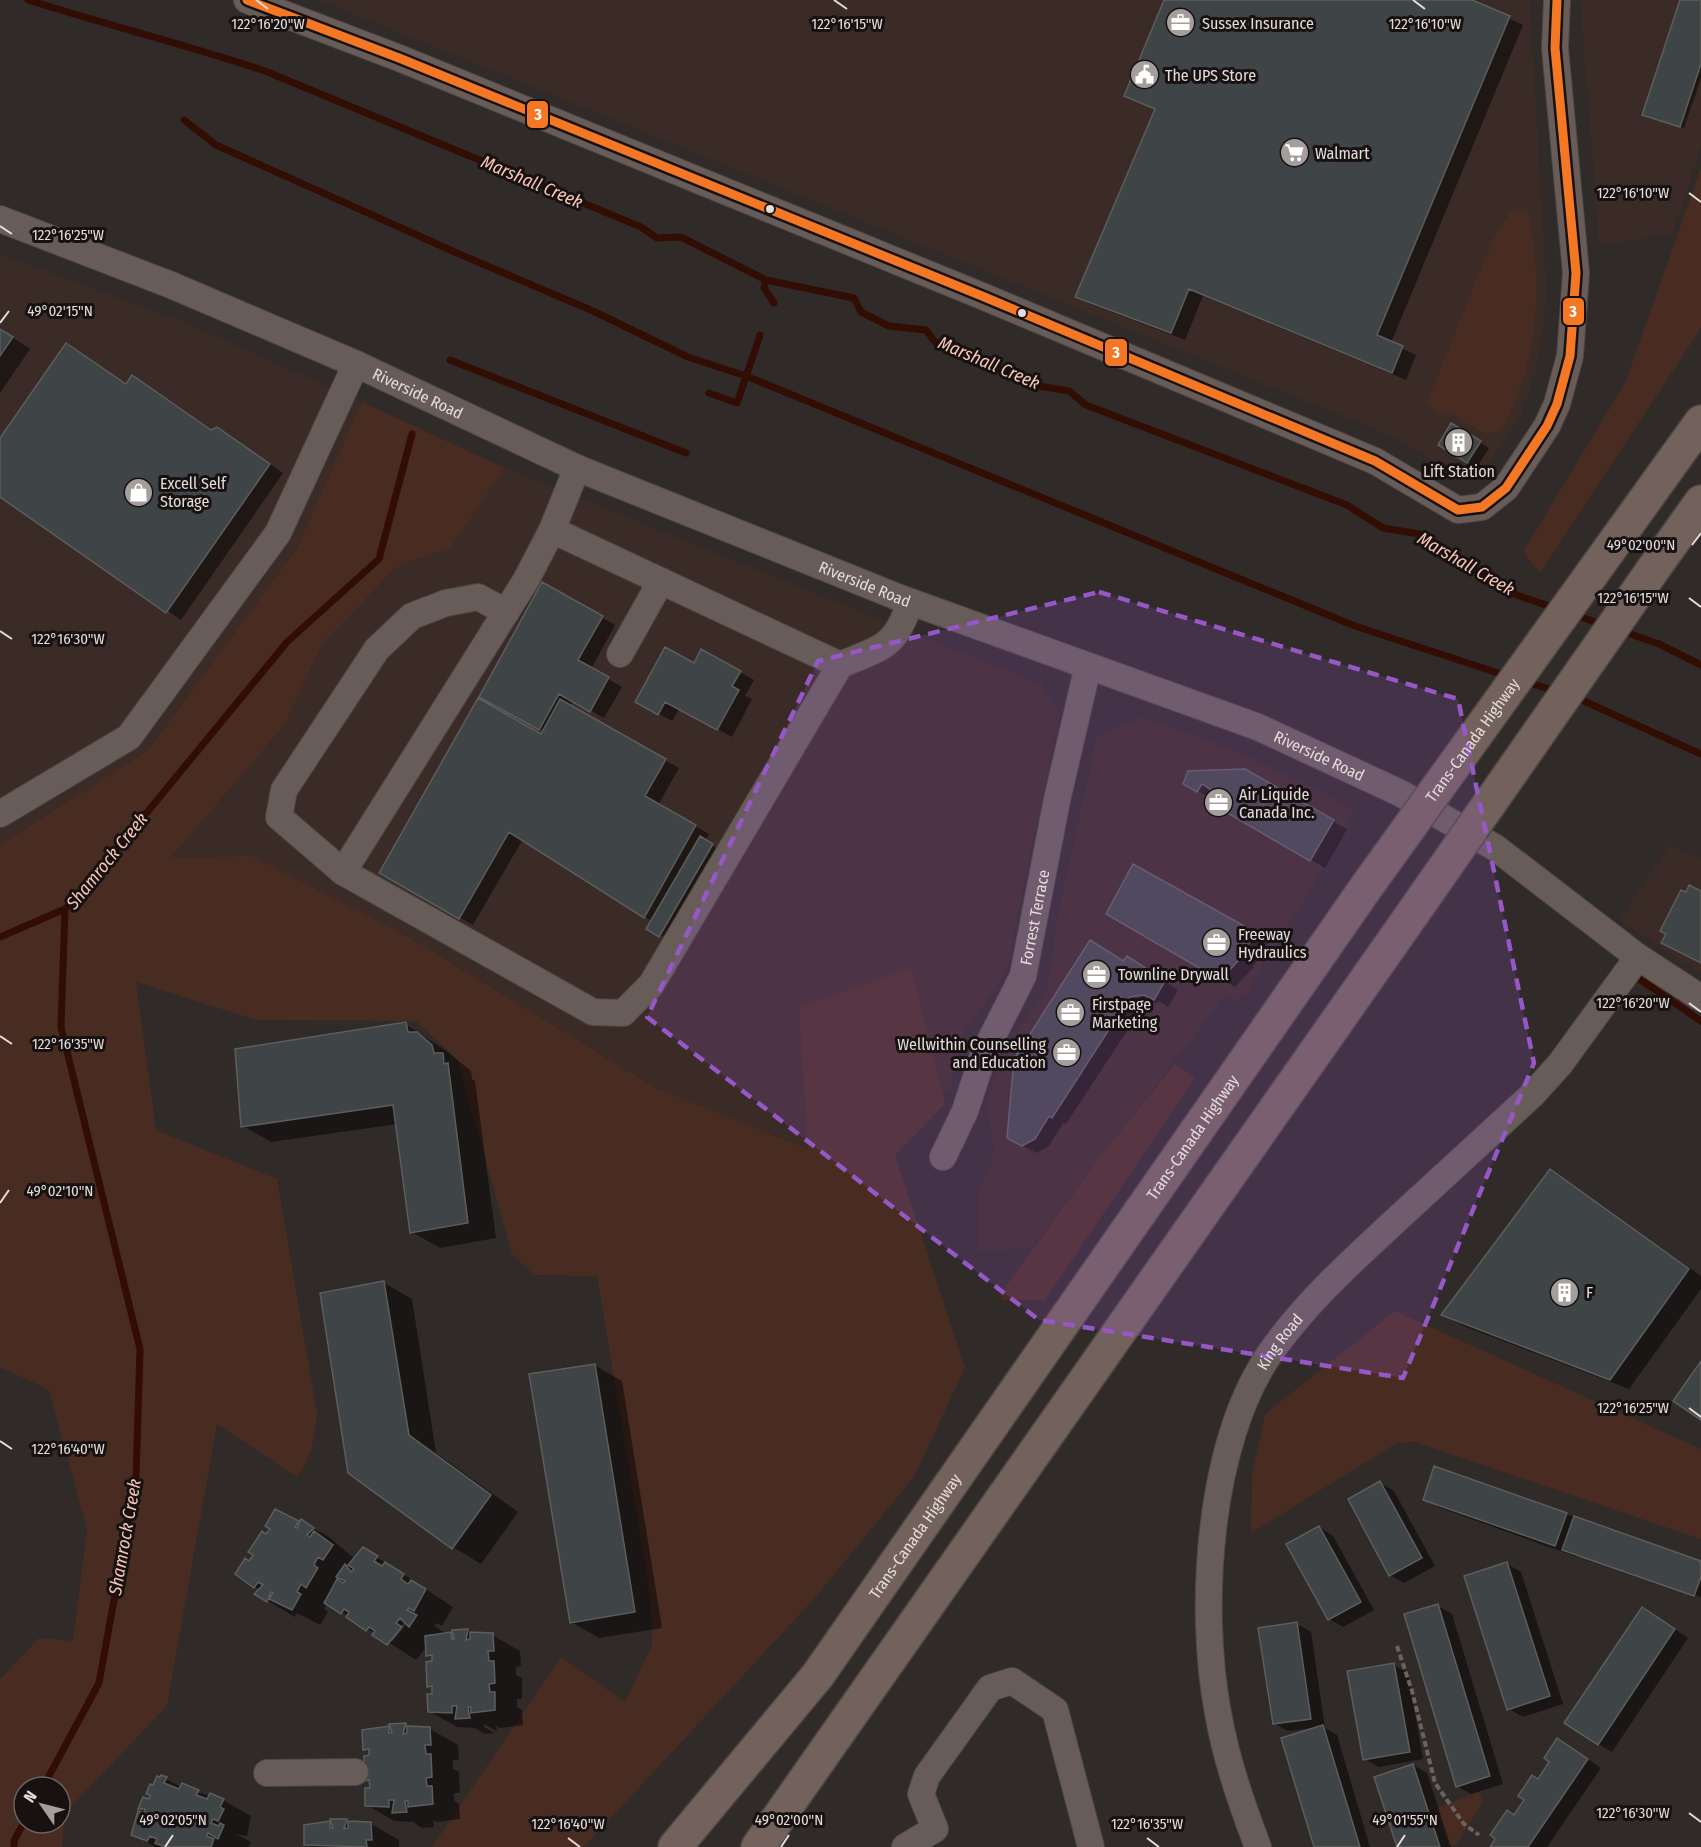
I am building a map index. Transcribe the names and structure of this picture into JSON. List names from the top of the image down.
{
  "streets": {
    "highway": ["Trans-Canada Highway"],
    "street": ["Riverside Road", "Forrest Terrace", "King Road"]
  },
  "crossings": [
    ["Riverside Road", "Forrest Terrace"],
    ["Riverside Road", "King Road"]
  ],
  "water": ["Marshall Creek", "Shamrock Creek"],
  "places": {
    "office": [
      "Sussex Insurance",
      "Air Liquide Canada Inc.",
      "Freeway Hydraulics",
      "Townline Drywall",
      "Firstpage Marketing",
      "Wellwithin Counselling and Education"
    ],
    "public building": ["The UPS Store"],
    "supermarket": ["Walmart"],
    "building": ["Lift Station", "F"],
    "shop": ["Excell Self Storage"]
  },
  "lines": ["transit line 3"],
  "north": "top left",
  "coordinates": [
    "122°16'20\"W",
    "122°16'15\"W",
    "122°16'10\"W",
    "122°16'25\"W",
    "49°02'15\"N",
    "49°02'00\"N",
    "122°16'30\"W",
    "122°16'35\"W",
    "49°02'10\"N",
    "122°16'40\"W",
    "49°02'05\"N",
    "49°01'55\"N"
  ]
}
